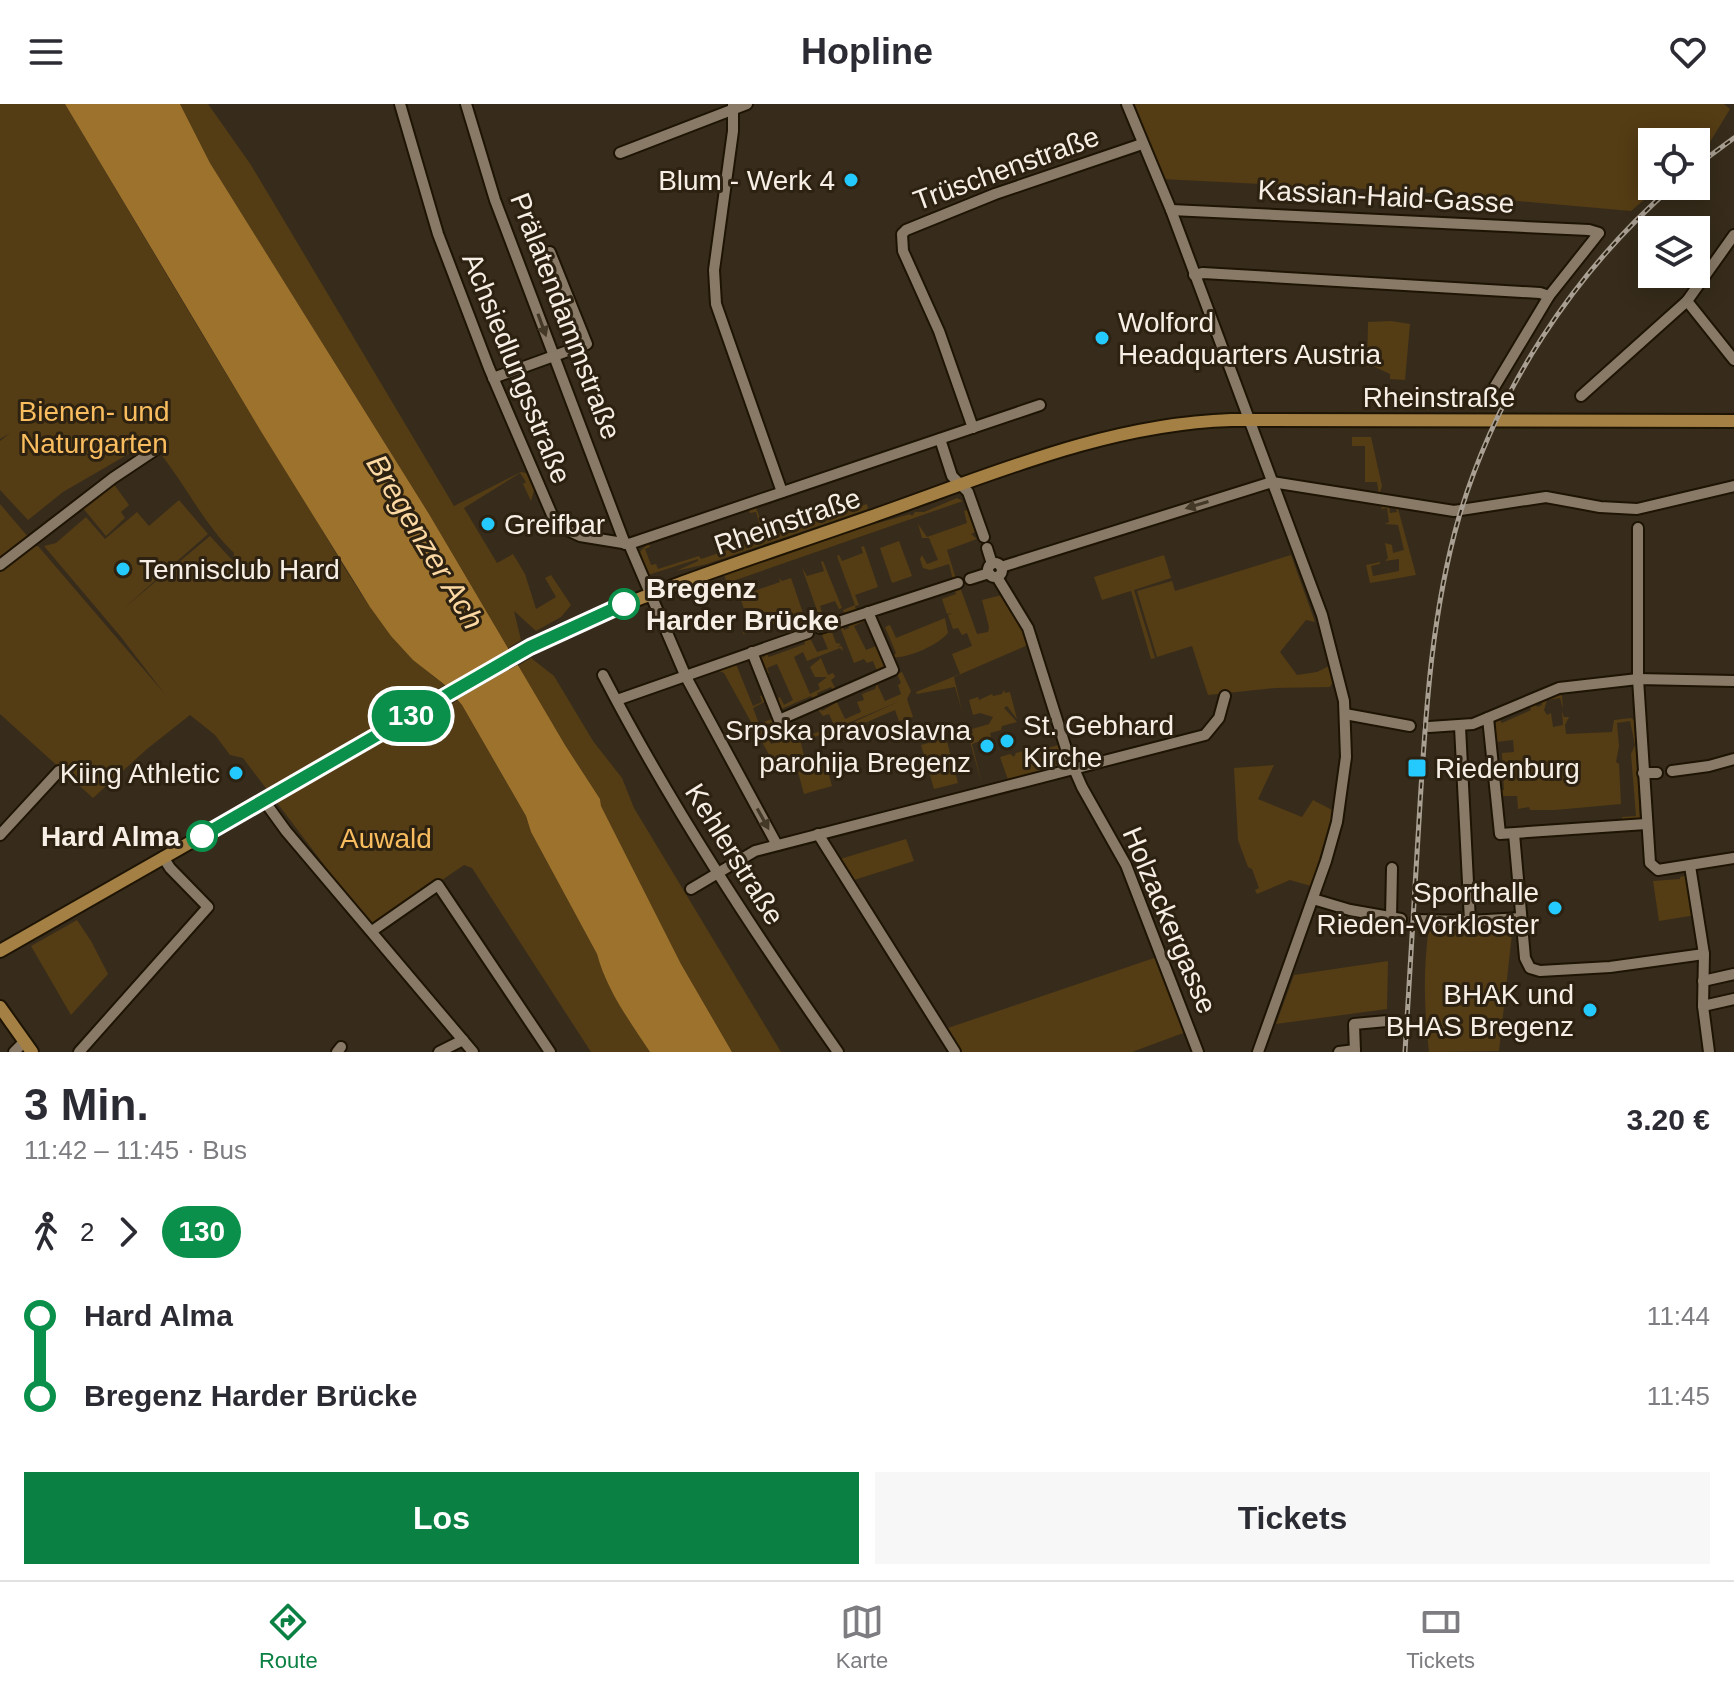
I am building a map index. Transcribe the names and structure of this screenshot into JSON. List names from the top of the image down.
{
  "streets": {
    "main road": ["Rheinstraße"],
    "street": [
      "Trüschenstraße",
      "Kassian-Haid-Gasse",
      "Prälatendammstraße",
      "Achsiedlungsstraße",
      "Kehlerstraße",
      "Holzackergasse"
    ]
  },
  "crossings": [
    ["Trüschenstraße", "Rheinstraße"],
    ["Prälatendammstraße", "Achsiedlungsstraße"],
    ["Prälatendammstraße", "Rheinstraße"],
    ["Achsiedlungsstraße", "Rheinstraße"],
    ["Rheinstraße", "Holzackergasse"]
  ],
  "one_way": ["Prälatendammstraße"],
  "water": ["Bregenzer Ach"],
  "parks": ["Bienen- und Naturgarten", "Auwald"],
  "places": {
    "other": [
      "Blum - Werk 4",
      "Wolford Headquarters Austria",
      "Greifbar",
      "Tennisclub Hard",
      "Bregenz Harder Brücke",
      "St. Gebhard Kirche",
      "Srpska pravoslavna parohija Bregenz",
      "Kiing Athletic",
      "Hard Alma",
      "Sporthalle Rieden-Vorkloster",
      "BHAK und BHAS Bregenz"
    ],
    "transit": ["Riedenburg"]
  },
  "lines": ["bus line 130"],
  "page": {
    "header": "Hopline",
    "on_map": "130",
    "heading": ["3 Min.", "11:42 – 11:45 · Bus", "3.20 €"],
    "legs": ["2", "130"],
    "list": [
      {
        "name": "Hard Alma",
        "value": "11:44"
      },
      {
        "name": "Bregenz Harder Brücke",
        "value": "11:45"
      }
    ],
    "buttons": ["Los", "Tickets"],
    "tabs": ["Route", "Karte", "Tickets"]
  }
}
